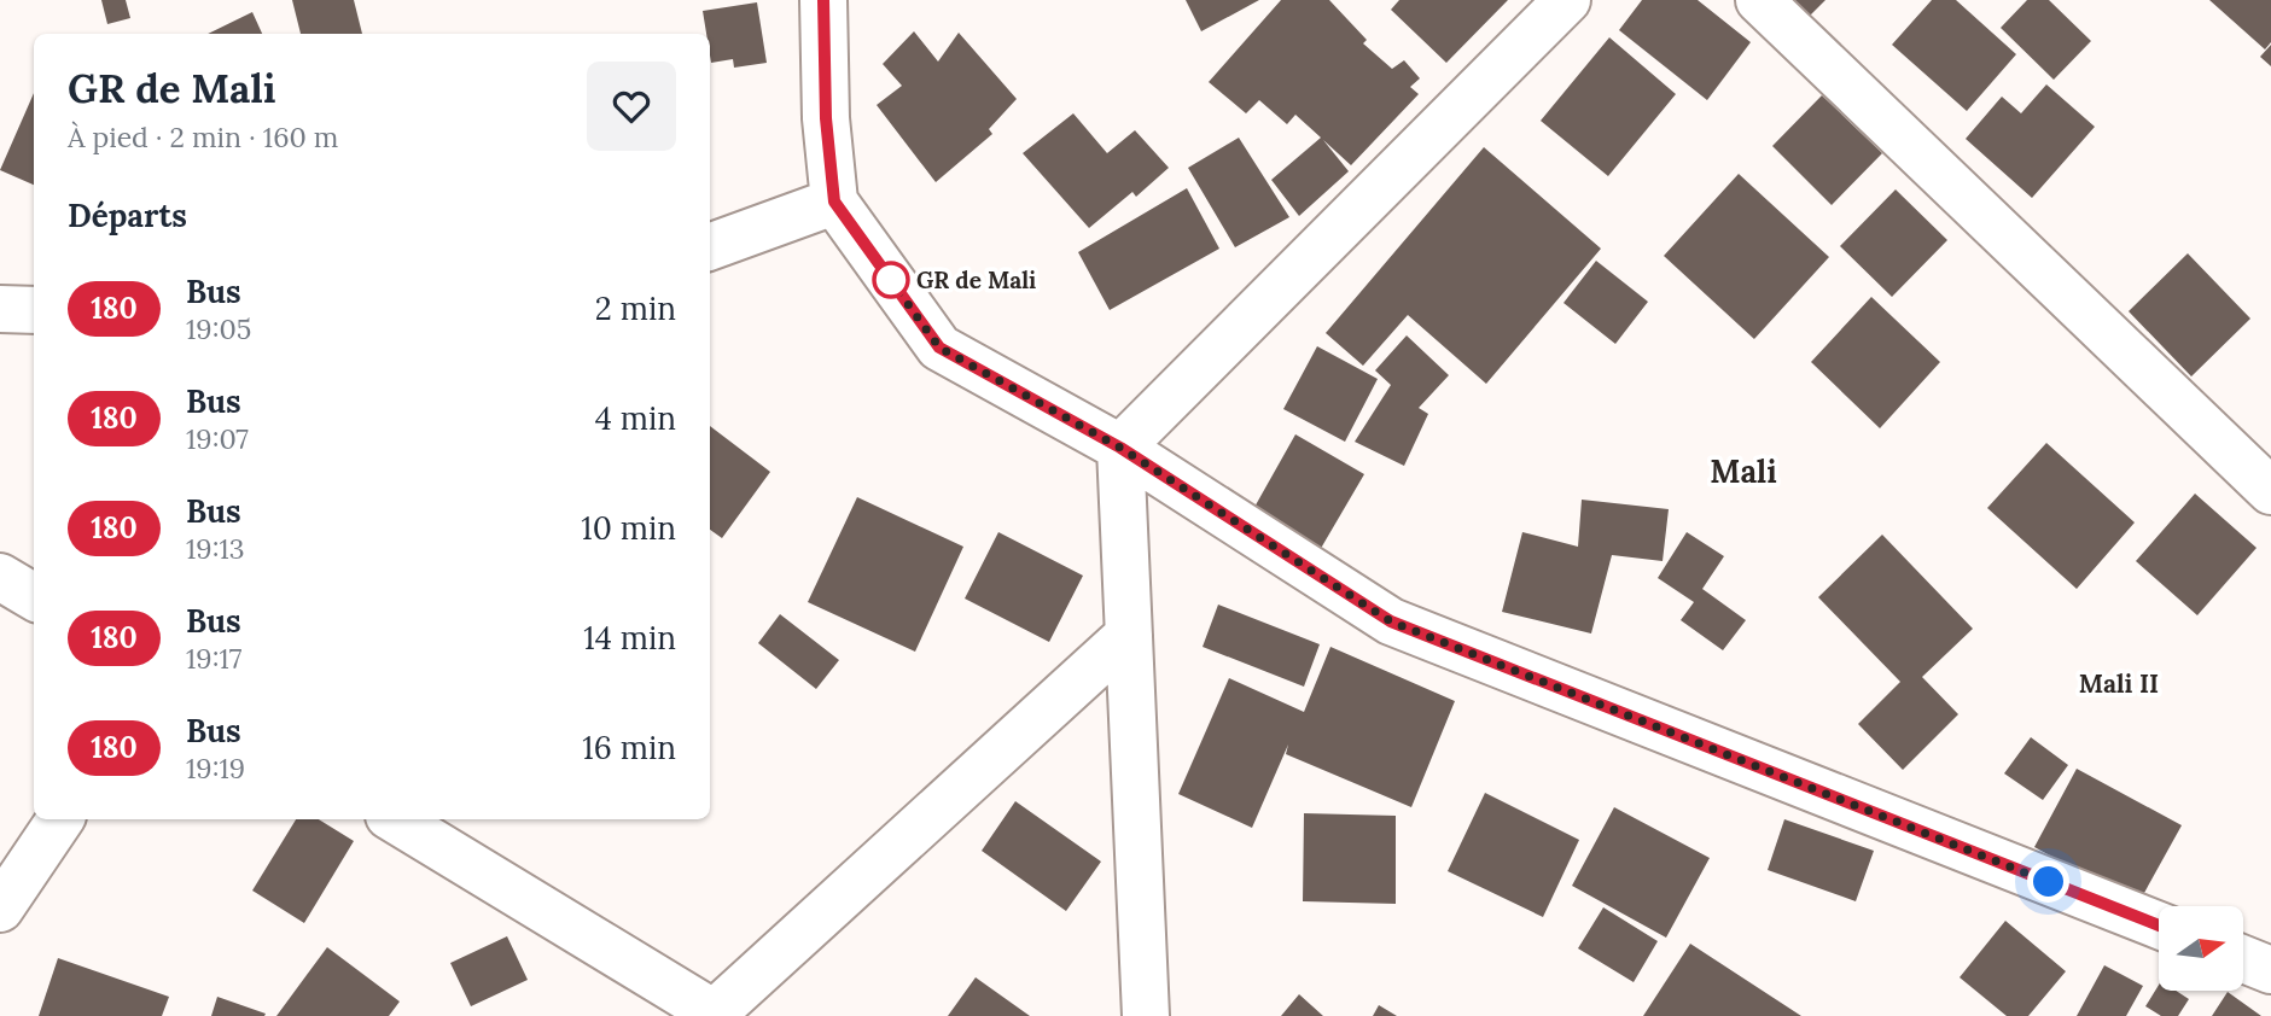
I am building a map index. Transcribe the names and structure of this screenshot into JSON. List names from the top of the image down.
{
  "districts": ["Mali", "Mali II"],
  "places": ["GR de Mali"],
  "lines": ["bus line 180"],
  "north": "right",
  "page": {
    "heading": [
      ["GR de Mali", "À pied · 2 min · 160 m"],
      "Départs"
    ],
    "list": [
      {
        "mark": "180",
        "name": "Bus",
        "note": "19:05",
        "value": "2 min"
      },
      {
        "mark": "180",
        "name": "Bus",
        "note": "19:07",
        "value": "4 min"
      },
      {
        "mark": "180",
        "name": "Bus",
        "note": "19:13",
        "value": "10 min"
      },
      {
        "mark": "180",
        "name": "Bus",
        "note": "19:17",
        "value": "14 min"
      },
      {
        "mark": "180",
        "name": "Bus",
        "note": "19:19",
        "value": "16 min"
      }
    ]
  }
}
